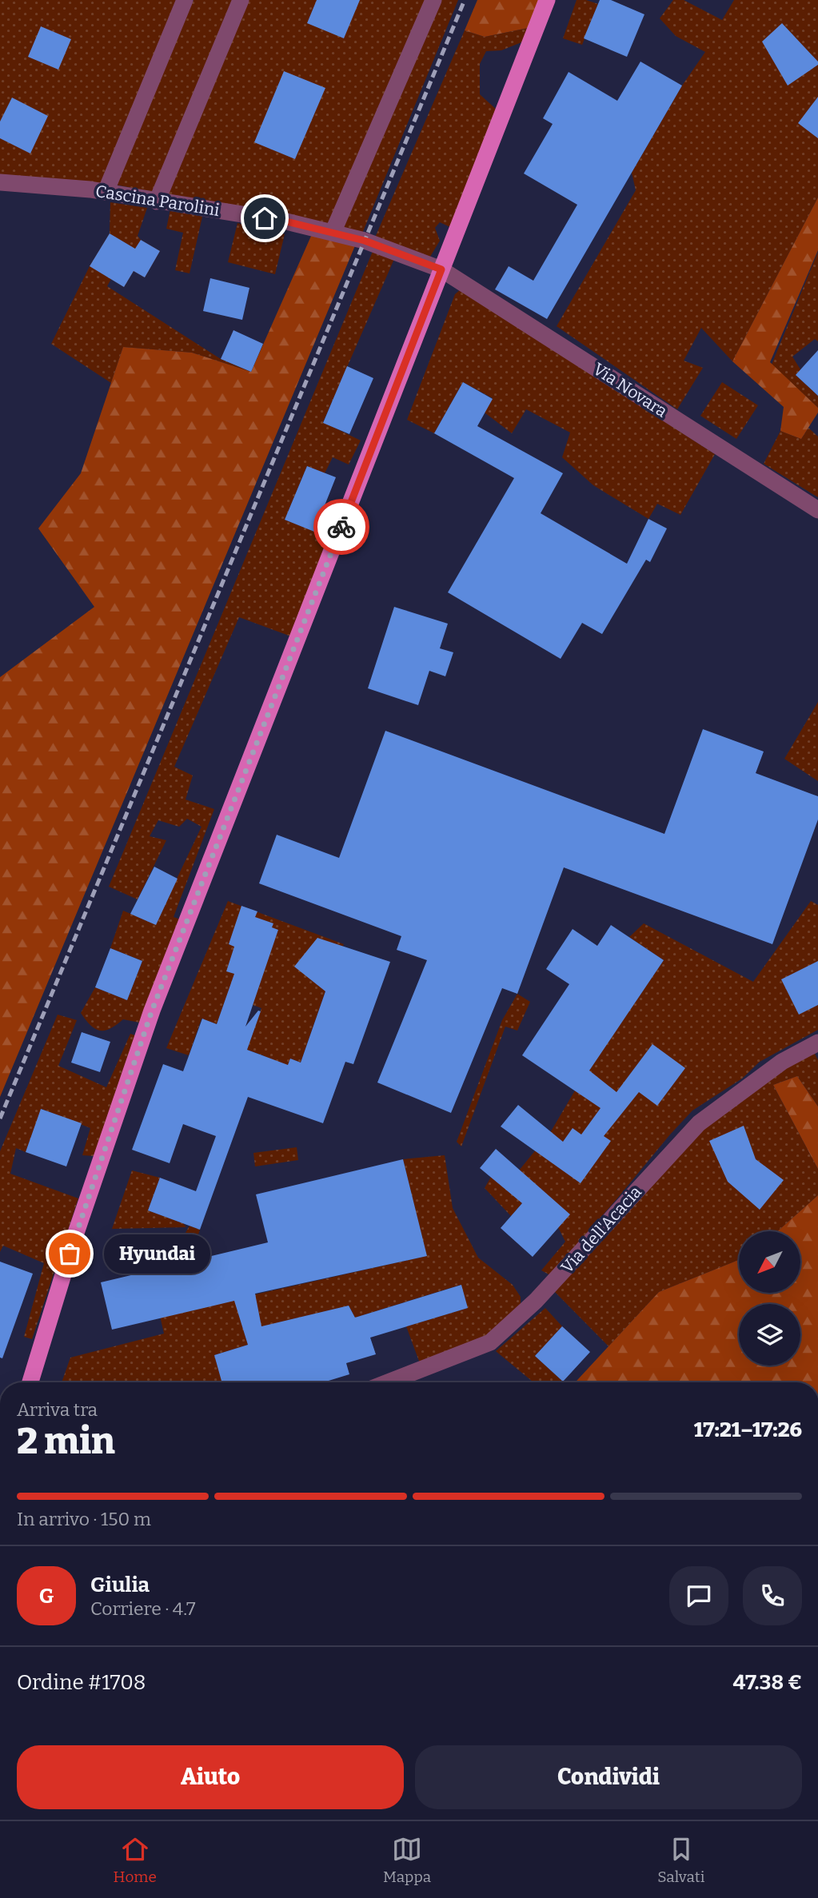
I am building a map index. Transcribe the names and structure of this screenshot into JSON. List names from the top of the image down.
{
  "streets": {
    "street": ["Cascina Parolini", "Via Novara", "Via dell'Acacia"]
  },
  "crossings": [
    ["Cascina Parolini", "Via Novara"]
  ],
  "places": ["Hyundai"],
  "north": "bottom left",
  "page": {
    "bubble": "Hyundai",
    "heading": ["2 min", "Arriva tra", "17:21–17:26"],
    "panel": [
      "Giulia",
      "Corriere · 4.7",
      "Ordine #1708",
      "47.38 €"
    ],
    "bar": "In arrivo · 150 m",
    "round": "G",
    "buttons": ["Aiuto", "Condividi"],
    "tabs": ["Home", "Mappa", "Salvati"]
  }
}
